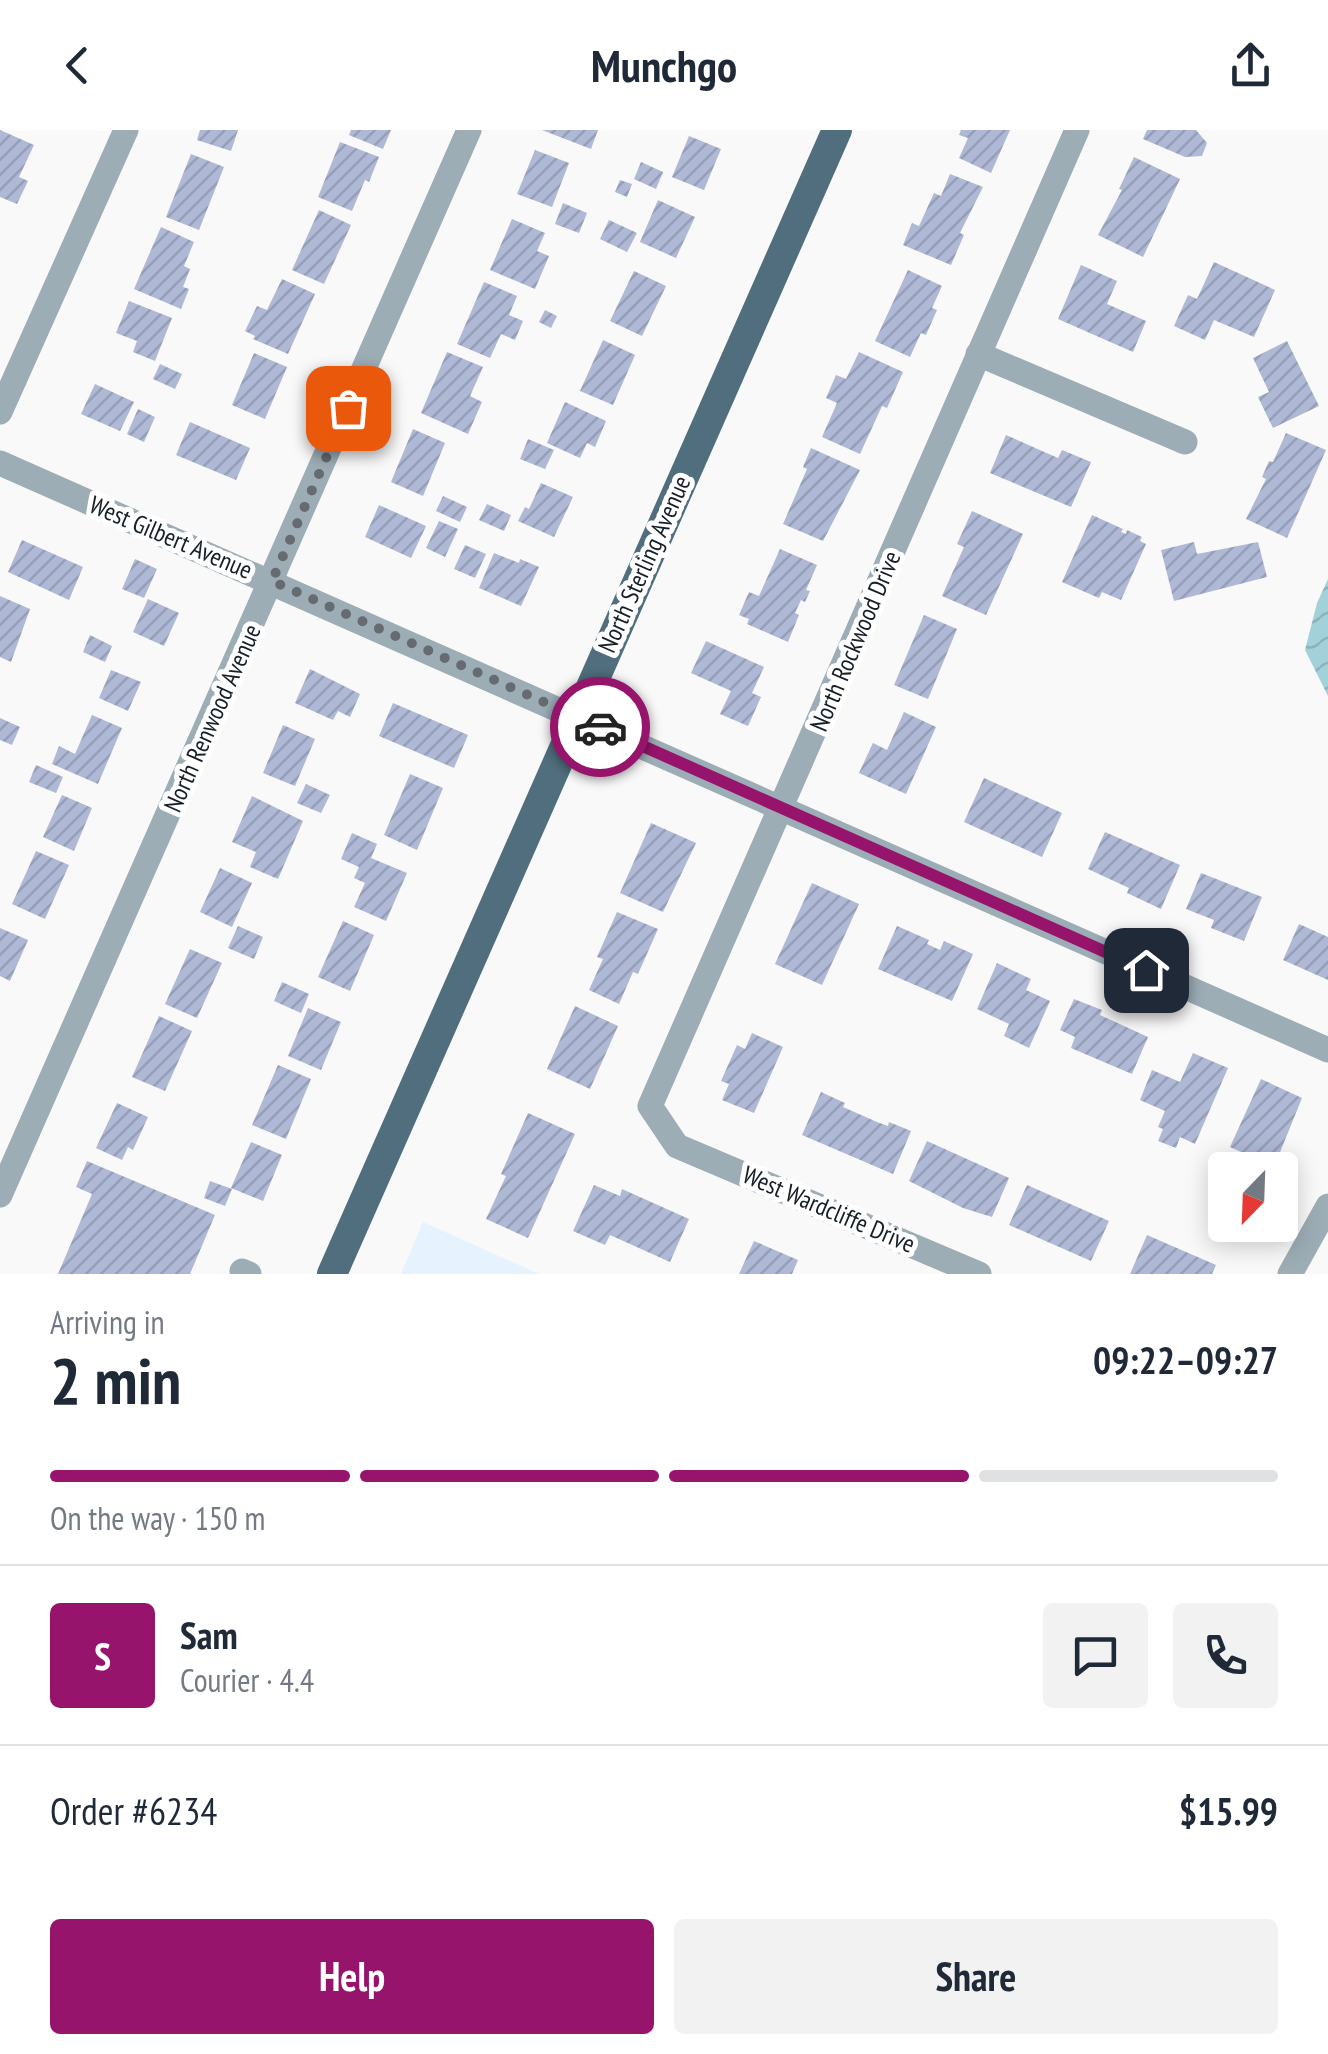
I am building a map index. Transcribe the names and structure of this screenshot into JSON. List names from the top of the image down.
{
  "streets": {
    "main road": ["North Sterling Avenue"],
    "street": [
      "West Gilbert Avenue",
      "North Rockwood Drive",
      "North Renwood Avenue",
      "West Wardcliffe Drive"
    ]
  },
  "crossings": [
    ["West Gilbert Avenue", "North Sterling Avenue"],
    ["West Gilbert Avenue", "North Rockwood Drive"],
    ["West Gilbert Avenue", "North Renwood Avenue"],
    ["North Rockwood Drive", "West Wardcliffe Drive"]
  ],
  "north": "bottom left",
  "page": {
    "header": "Munchgo",
    "heading": ["2 min", "Arriving in", "09:22–09:27"],
    "panel": [
      "Sam",
      "Courier · 4.4",
      "Order #6234",
      "$15.99"
    ],
    "bar": "On the way · 150 m",
    "round": "S",
    "buttons": ["Help", "Share"]
  }
}
